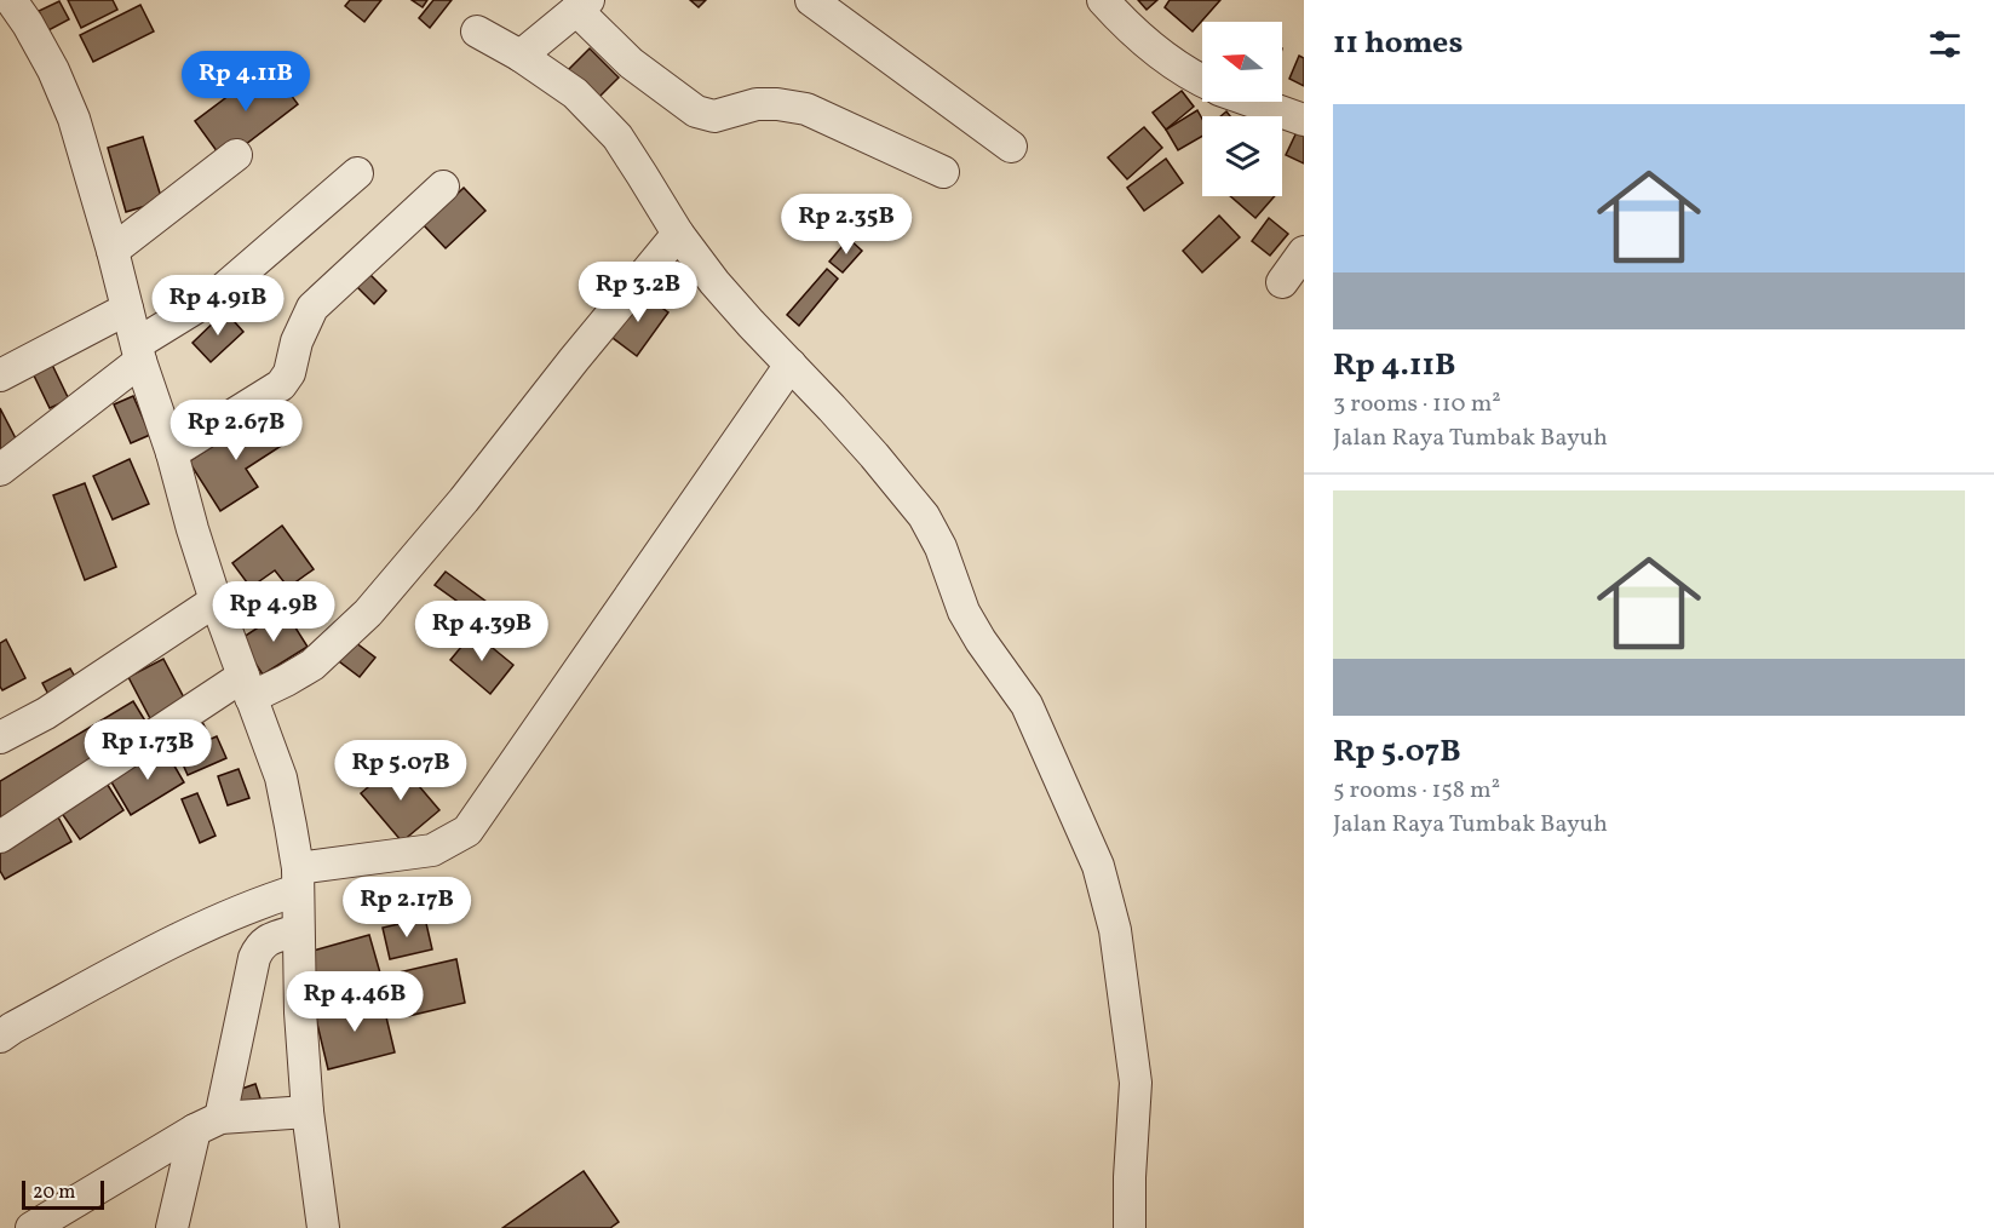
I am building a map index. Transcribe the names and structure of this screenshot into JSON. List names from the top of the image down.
{
  "scale_bar": "20 m",
  "north": "left",
  "page": {
    "heading": "11 homes",
    "price": [
      "Rp 4.11B",
      "Rp 2.35B",
      "Rp 3.2B",
      "Rp 4.91B",
      "Rp 2.67B",
      "Rp 4.9B",
      "Rp 4.39B",
      "Rp 1.73B",
      "Rp 5.07B",
      "Rp 2.17B",
      "Rp 4.46B"
    ],
    "list": [
      {
        "name": "Rp 4.11B",
        "note": "3 rooms · 110 m² · Jalan Raya Tumbak Bayuh"
      },
      {
        "name": "Rp 5.07B",
        "note": "5 rooms · 158 m² · Jalan Raya Tumbak Bayuh"
      }
    ],
    "scale": "20 m"
  }
}
